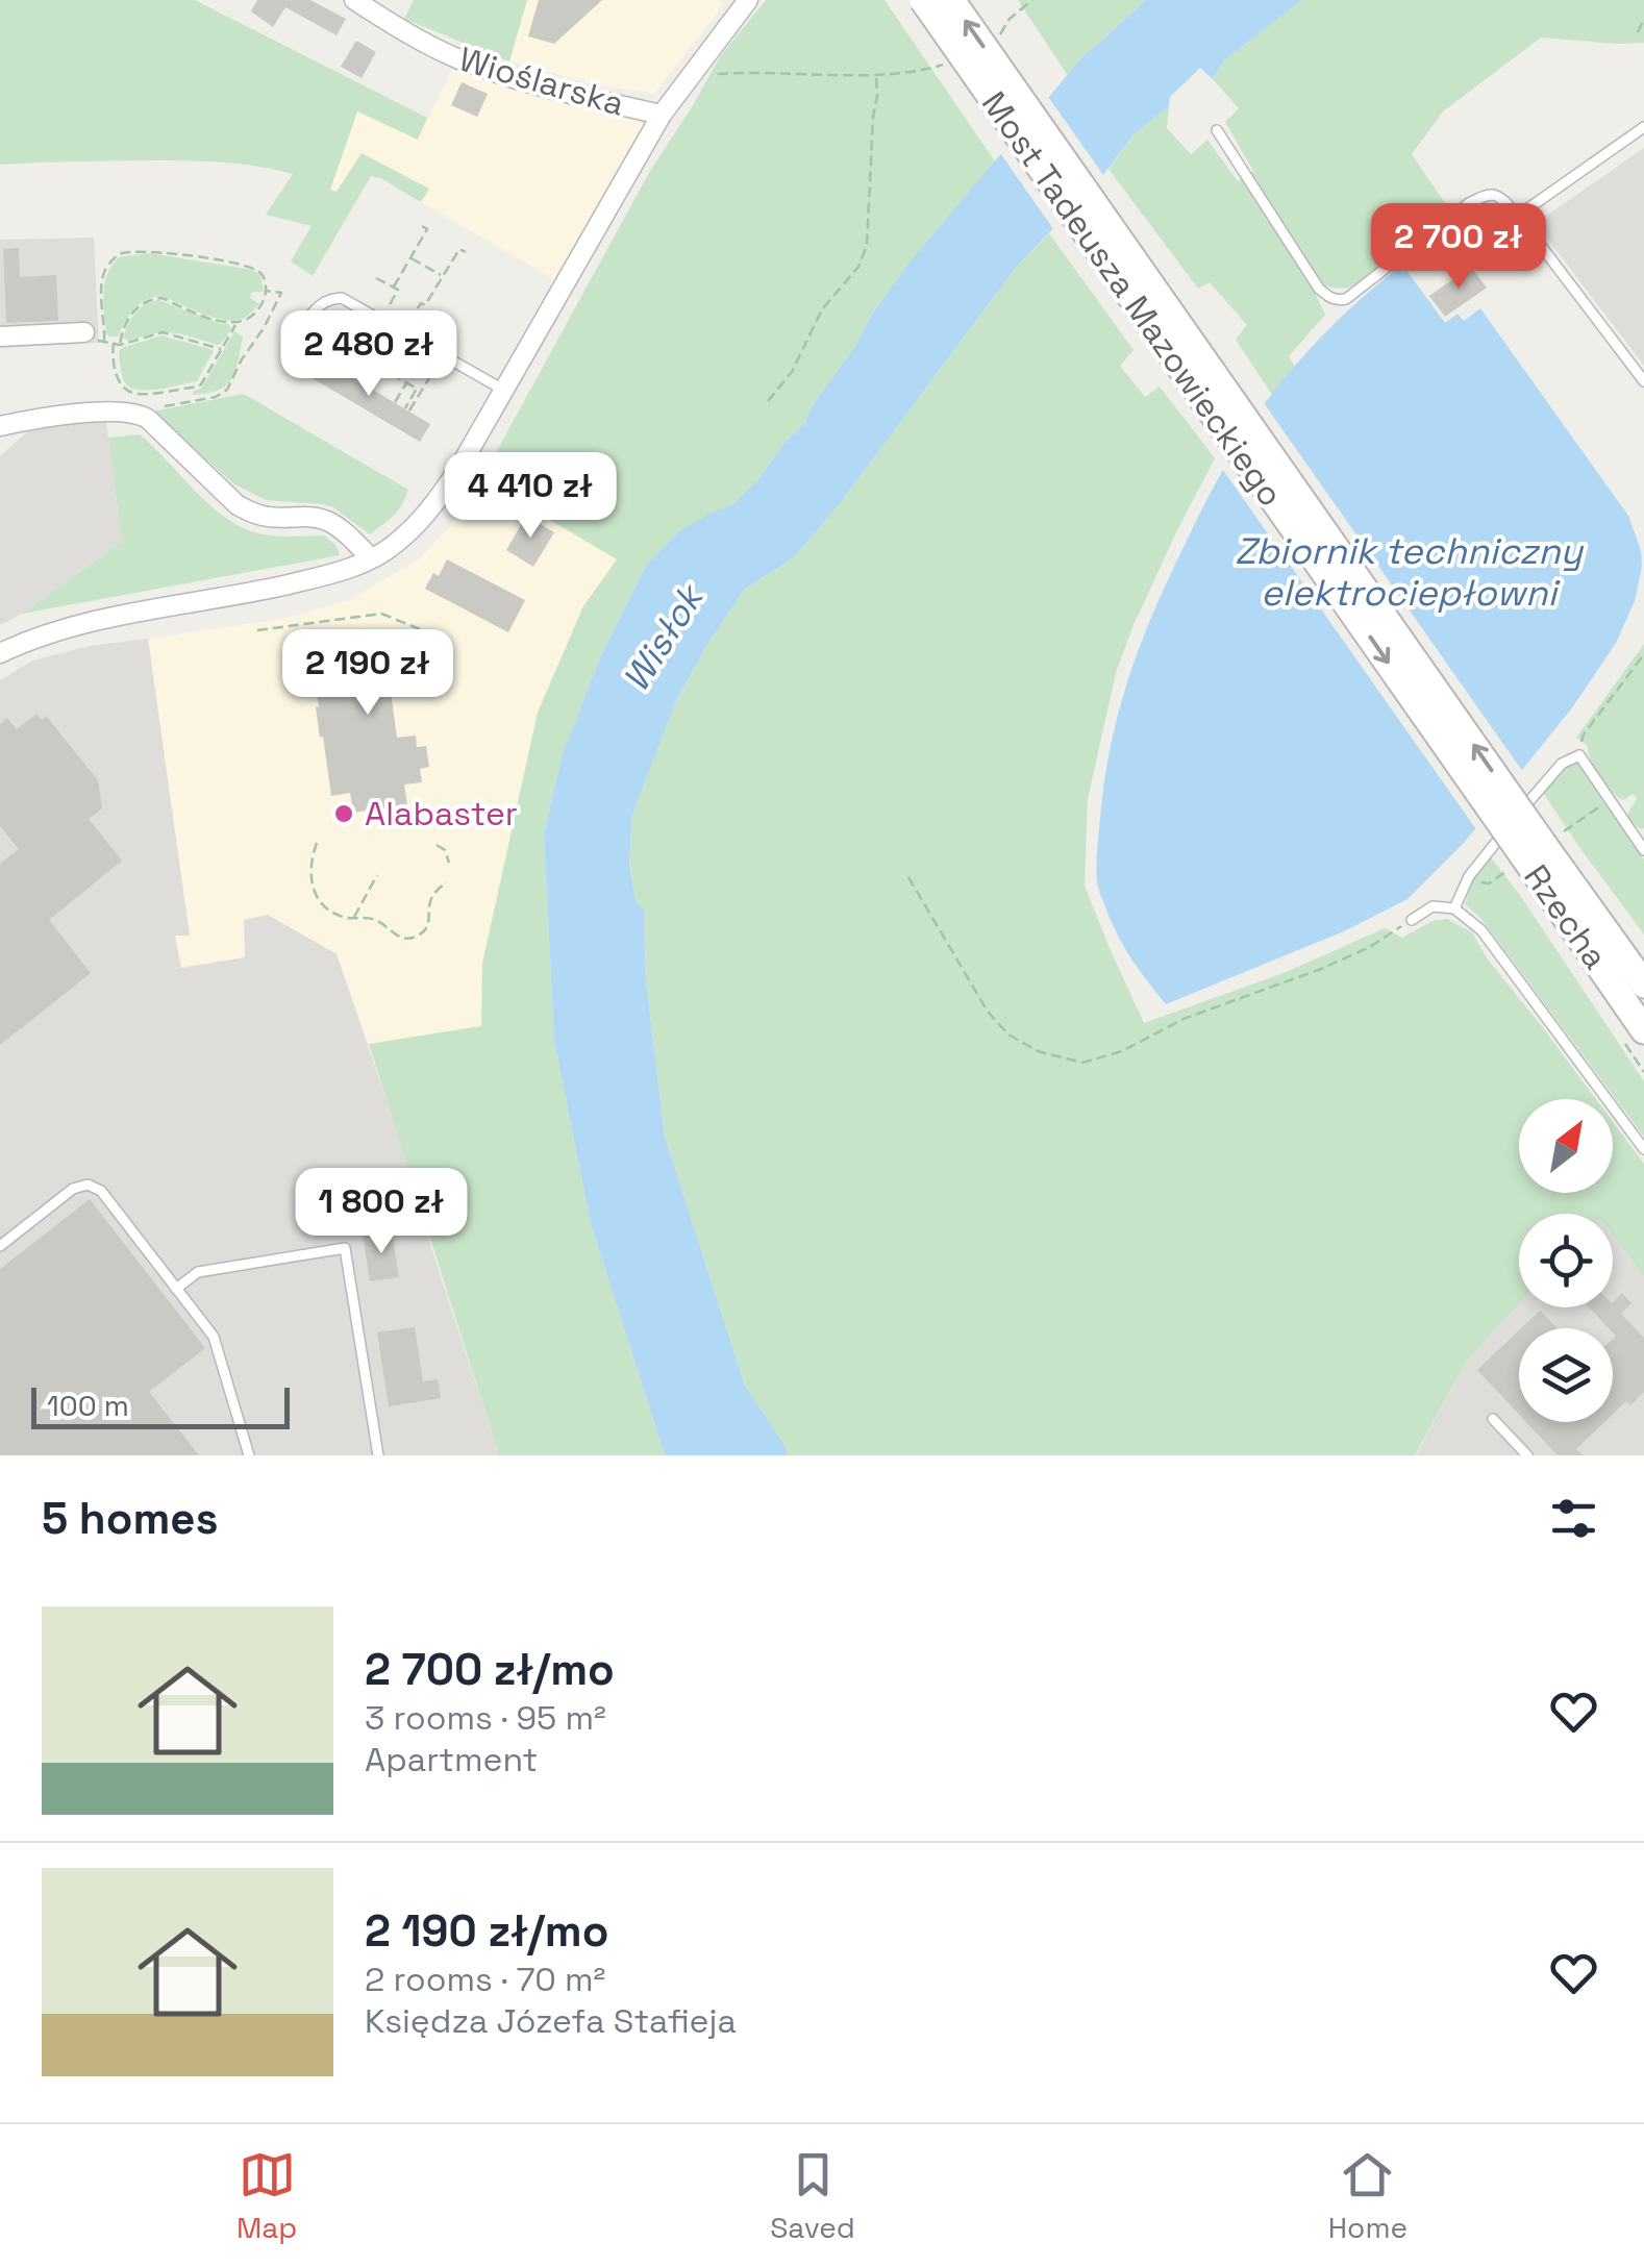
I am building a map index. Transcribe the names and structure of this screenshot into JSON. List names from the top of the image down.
{
  "streets": {
    "main road": ["Most Tadeusza Mazowieckiego", "Rzecha"],
    "street": ["Wioślarska"]
  },
  "crossings": [
    ["Most Tadeusza Mazowieckiego", "Rzecha"]
  ],
  "water": ["Zbiornik techniczny elektrociepłowni", "Wisłok"],
  "places": ["Alabaster"],
  "scale_bar": "100 m",
  "north": "top right",
  "page": {
    "price": [
      "2 700 zł",
      "2 480 zł",
      "4 410 zł",
      "2 190 zł",
      "1 800 zł"
    ],
    "scale": "100 m",
    "heading": "5 homes",
    "list": [
      {
        "name": "2 700 zł/mo",
        "note": "3 rooms · 95 m² · Apartment"
      },
      {
        "name": "2 190 zł/mo",
        "note": "2 rooms · 70 m² · Księdza Józefa Stafieja"
      }
    ],
    "tabs": ["Map", "Saved", "Home"]
  }
}
